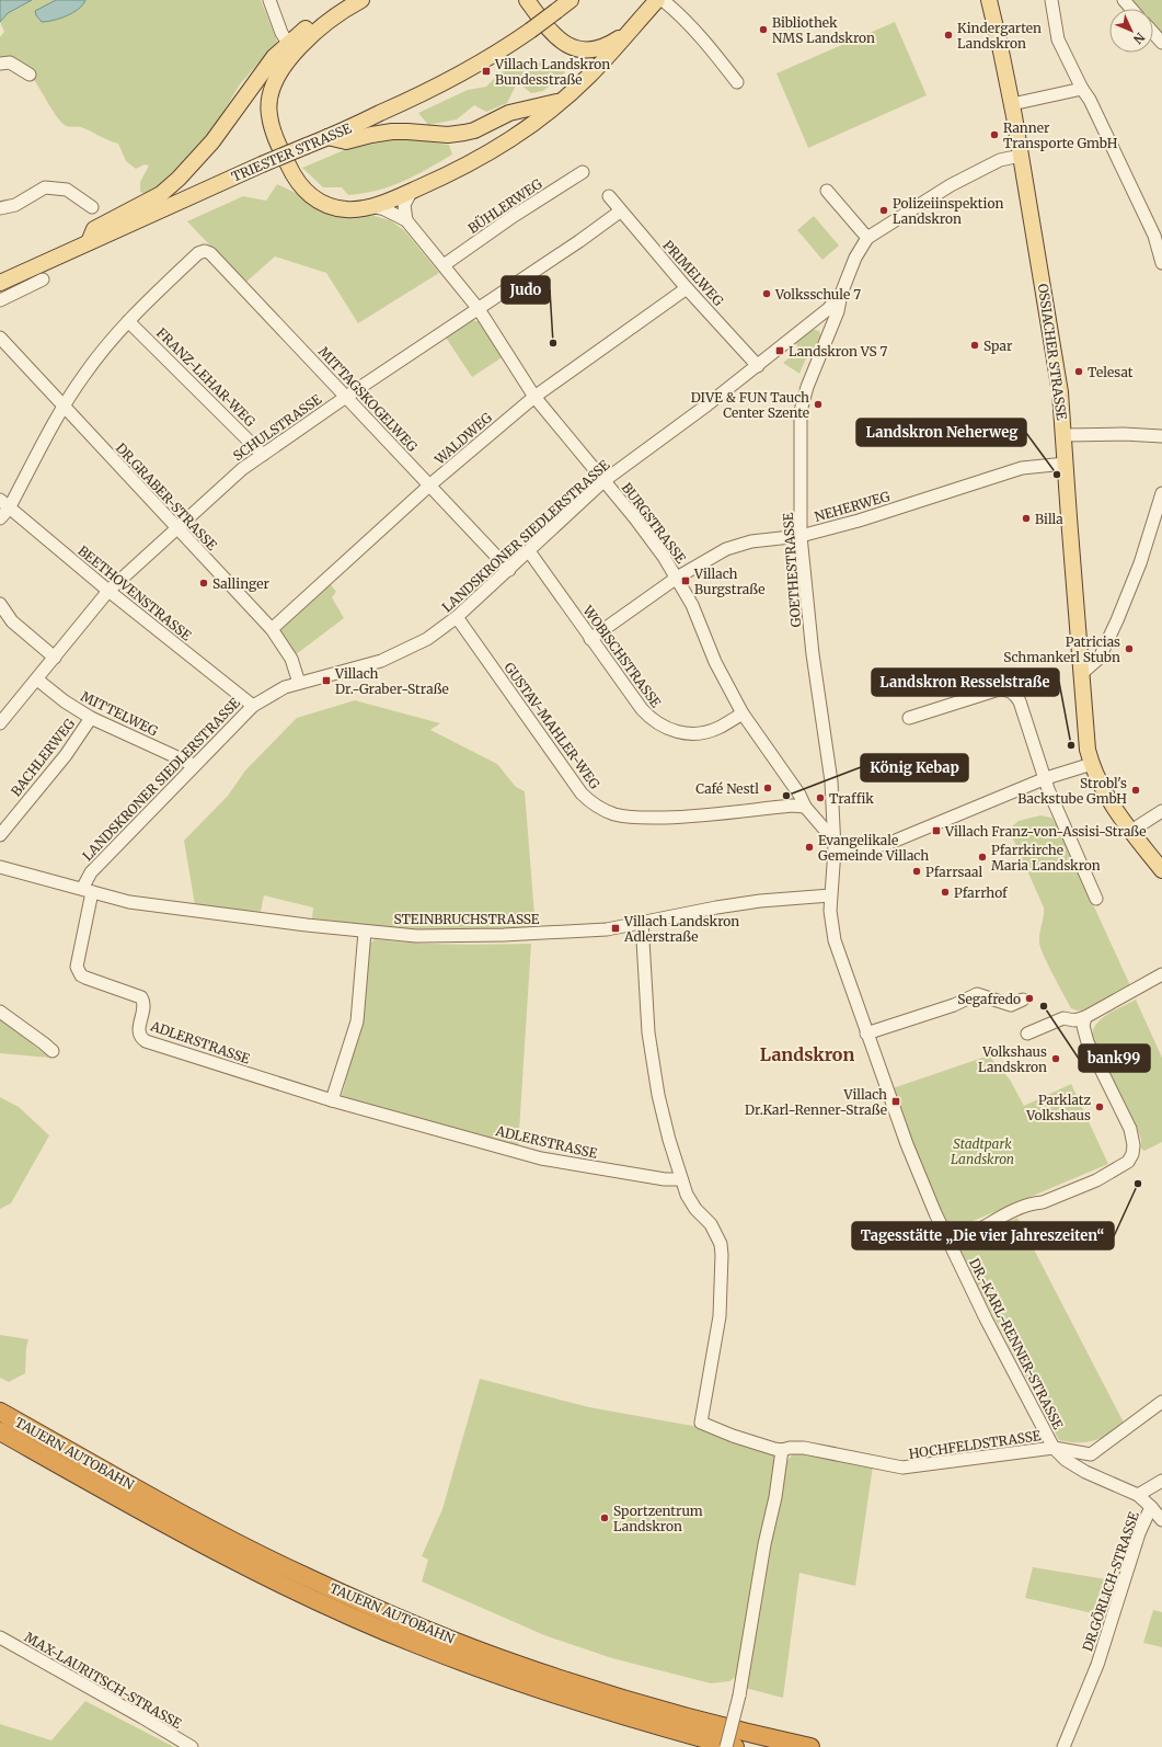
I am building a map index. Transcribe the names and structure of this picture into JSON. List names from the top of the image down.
{
  "streets": {
    "highway": ["TAUERN AUTOBAHN"],
    "main road": ["TRIESTER STRASSE", "OSSIACHER STRASSE"],
    "street": [
      "BÜHLERWEG",
      "PRIMELWEG",
      "FRANZ-LEHAR-WEG",
      "MITTAGSKOGELWEG",
      "SCHULSTRASSE",
      "WALDWEG",
      "DR.GRABER-STRASSE",
      "NEHERWEG",
      "BURGSTRASSE",
      "LANDSKRONER SIEDLERSTRASSE",
      "GOETHESTRASSE",
      "BEETHOVENSTRASSE",
      "WOBISCHSTRASSE",
      "MITTELWEG",
      "GUSTAV-MAHLER-WEG",
      "BACHLERWEG",
      "STEINBRUCHSTRASSE",
      "ADLERSTRASSE",
      "DR.-KARL-RENNER-STRASSE",
      "HOCHFELDSTRASSE",
      "DR.GÖRLICH-STRASSE",
      "MAX-LAURITSCH-STRASSE"
    ]
  },
  "crossings": [
    ["BÜHLERWEG", "BURGSTRASSE"],
    ["PRIMELWEG", "SCHULSTRASSE"],
    ["PRIMELWEG", "WALDWEG"],
    ["PRIMELWEG", "LANDSKRONER SIEDLERSTRASSE"],
    ["OSSIACHER STRASSE", "NEHERWEG"],
    ["OSSIACHER STRASSE", "LANDSKRONER SIEDLERSTRASSE"],
    ["FRANZ-LEHAR-WEG", "MITTAGSKOGELWEG"],
    ["FRANZ-LEHAR-WEG", "SCHULSTRASSE"],
    ["MITTAGSKOGELWEG", "SCHULSTRASSE"],
    ["MITTAGSKOGELWEG", "WALDWEG"],
    ["MITTAGSKOGELWEG", "LANDSKRONER SIEDLERSTRASSE"],
    ["SCHULSTRASSE", "DR.GRABER-STRASSE"],
    ["SCHULSTRASSE", "BURGSTRASSE"],
    ["SCHULSTRASSE", "BEETHOVENSTRASSE"],
    ["SCHULSTRASSE", "MITTELWEG"],
    ["WALDWEG", "DR.GRABER-STRASSE"],
    ["WALDWEG", "BURGSTRASSE"],
    ["DR.GRABER-STRASSE", "LANDSKRONER SIEDLERSTRASSE"],
    ["NEHERWEG", "BURGSTRASSE"],
    ["NEHERWEG", "GOETHESTRASSE"],
    ["NEHERWEG", "WOBISCHSTRASSE"],
    ["BURGSTRASSE", "LANDSKRONER SIEDLERSTRASSE"],
    ["BURGSTRASSE", "GOETHESTRASSE"],
    ["BURGSTRASSE", "WOBISCHSTRASSE"],
    ["BURGSTRASSE", "GUSTAV-MAHLER-WEG"],
    ["BURGSTRASSE", "DR.-KARL-RENNER-STRASSE"],
    ["LANDSKRONER SIEDLERSTRASSE", "GOETHESTRASSE"],
    ["LANDSKRONER SIEDLERSTRASSE", "BEETHOVENSTRASSE"],
    ["LANDSKRONER SIEDLERSTRASSE", "WOBISCHSTRASSE"],
    ["LANDSKRONER SIEDLERSTRASSE", "MITTELWEG"],
    ["LANDSKRONER SIEDLERSTRASSE", "GUSTAV-MAHLER-WEG"],
    ["LANDSKRONER SIEDLERSTRASSE", "STEINBRUCHSTRASSE"],
    ["LANDSKRONER SIEDLERSTRASSE", "ADLERSTRASSE"],
    ["GOETHESTRASSE", "DR.-KARL-RENNER-STRASSE"],
    ["MITTELWEG", "BACHLERWEG"],
    ["STEINBRUCHSTRASSE", "ADLERSTRASSE"],
    ["STEINBRUCHSTRASSE", "DR.-KARL-RENNER-STRASSE"],
    ["ADLERSTRASSE", "HOCHFELDSTRASSE"],
    ["DR.-KARL-RENNER-STRASSE", "HOCHFELDSTRASSE"],
    ["DR.-KARL-RENNER-STRASSE", "DR.GÖRLICH-STRASSE"],
    ["HOCHFELDSTRASSE", "DR.GÖRLICH-STRASSE"]
  ],
  "districts": ["Landskron"],
  "parks": ["Stadtpark Landskron"],
  "places": {
    "other": [
      "Bibliothek NMS Landskron",
      "Kindergarten Landskron",
      "Ranner Transporte GmbH",
      "Polizeiinspektion Landskron",
      "Volksschule 7",
      "Judo",
      "Spar",
      "Telesat",
      "DIVE & FUN Tauch Center Szente",
      "Landskron Neherweg",
      "Billa",
      "Sallinger",
      "Patricias Schmankerl Stubn",
      "Landskron Resselstraße",
      "Café Nestl",
      "Strobl's Backstube GmbH",
      "König Kebap",
      "Traffik",
      "Evangelikale Gemeinde Villach",
      "Pfarrkirche Maria Landskron",
      "Pfarrsaal",
      "Pfarrhof",
      "Segafredo",
      "bank99",
      "Volkshaus Landskron",
      "Parklatz Volkshaus",
      "Tagesstätte „Die vier Jahreszeiten“",
      "Sportzentrum Landskron"
    ],
    "transit": [
      "Villach Landskron Bundesstraße",
      "Landskron VS 7",
      "Villach Burgstraße",
      "Villach Dr.-Graber-Straße",
      "Villach Franz-von-Assisi-Straße",
      "Villach Landskron Adlerstraße",
      "Villach Dr.Karl-Renner-Straße"
    ]
  },
  "north": "bottom right"
}
